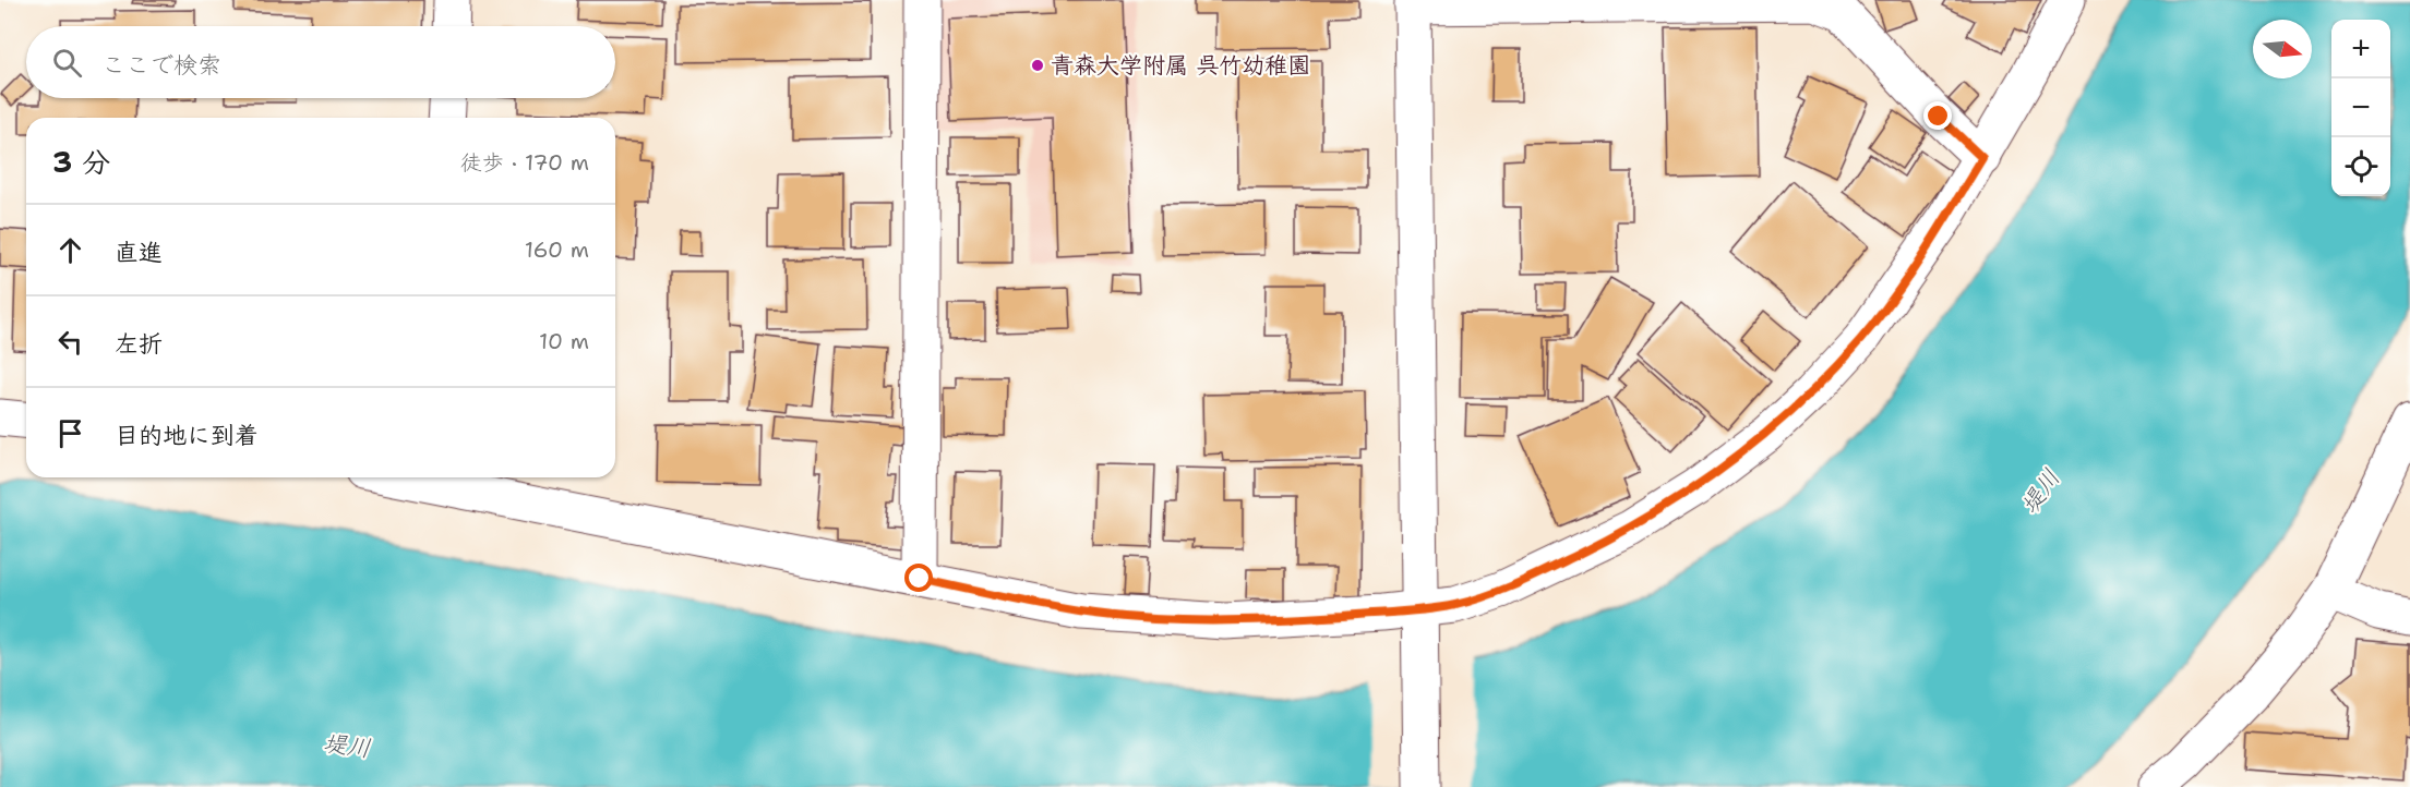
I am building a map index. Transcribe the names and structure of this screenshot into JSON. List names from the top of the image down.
{
  "water": ["堤川"],
  "places": ["青森大学附属 呉竹幼稚園"],
  "north": "right",
  "page": {
    "map_buttons": ["+", "−"],
    "search": "ここで検索",
    "heading": ["3 分", "徒歩 · 170 m"],
    "list": [
      ["直進", "160 m"],
      ["左折", "10 m"],
      "目的地に到着"
    ]
  }
}
